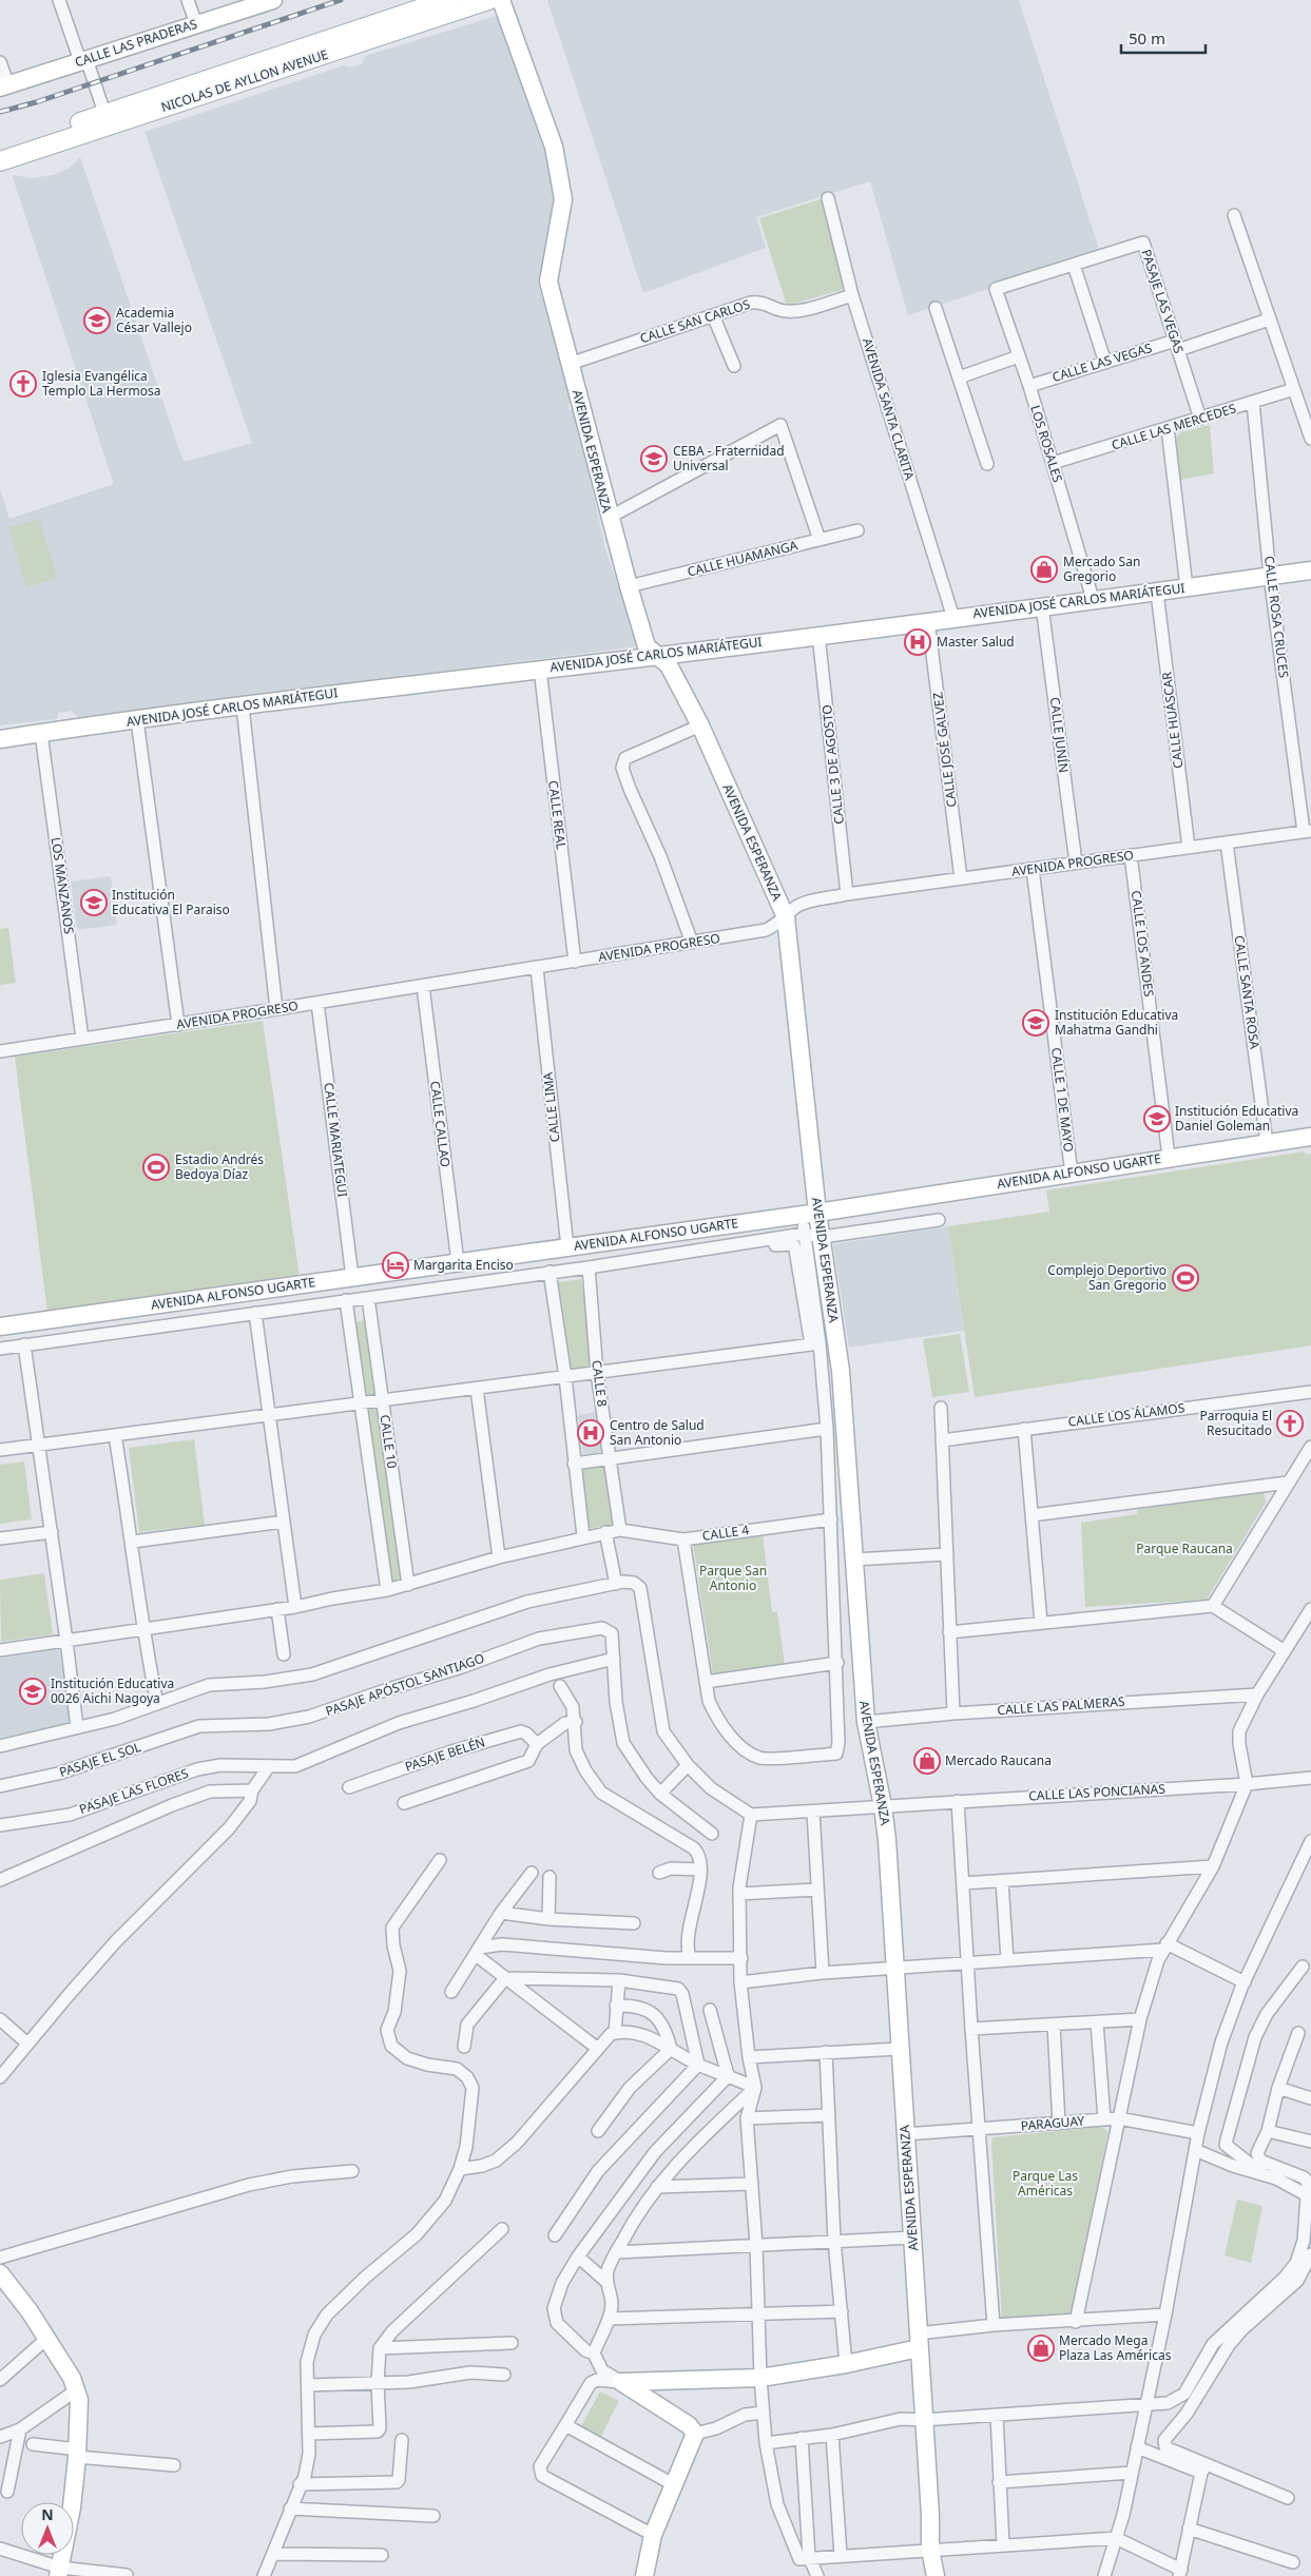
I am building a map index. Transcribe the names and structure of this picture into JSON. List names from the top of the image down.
{
  "streets": {
    "main road": ["NICOLAS DE AYLLON AVENUE"],
    "street": [
      "CALLE LAS PRADERAS",
      "PASAJE LAS VEGAS",
      "CALLE SAN CARLOS",
      "CALLE LAS VEGAS",
      "AVENIDA SANTA CLARITA",
      "CALLE LAS MERCEDES",
      "LOS ROSALES",
      "AVENIDA ESPERANZA",
      "CALLE HUAMANGA",
      "AVENIDA JOSÉ CARLOS MARIÁTEGUI",
      "CALLE ROSA CRUCES",
      "CALLE HUÁSCAR",
      "CALLE JUNÍN",
      "CALLE JOSÉ GALVEZ",
      "CALLE 3 DE AGOSTO",
      "CALLE REAL",
      "AVENIDA PROGRESO",
      "LOS MANZANOS",
      "CALLE LOS ANDES",
      "CALLE SANTA ROSA",
      "CALLE 1 DE MAYO",
      "CALLE LIMA",
      "CALLE CALLAO",
      "CALLE MARIATEGUI",
      "AVENIDA ALFONSO UGARTE",
      "CALLE 8",
      "CALLE LOS ÁLAMOS",
      "CALLE 10",
      "CALLE 4",
      "PASAJE APÓSTOL SANTIAGO",
      "CALLE LAS PALMERAS",
      "PASAJE BELÉN",
      "PASAJE EL SOL",
      "PASAJE LAS FLORES",
      "CALLE LAS PONCIANAS",
      "PARAGUAY"
    ]
  },
  "crossings": [
    ["PASAJE LAS VEGAS", "CALLE LAS VEGAS"],
    ["PASAJE LAS VEGAS", "CALLE LAS MERCEDES"],
    ["PASAJE LAS VEGAS", "LOS ROSALES"],
    ["CALLE SAN CARLOS", "AVENIDA SANTA CLARITA"],
    ["CALLE SAN CARLOS", "AVENIDA ESPERANZA"],
    ["CALLE LAS VEGAS", "LOS ROSALES"],
    ["AVENIDA SANTA CLARITA", "AVENIDA JOSÉ CARLOS MARIÁTEGUI"],
    ["CALLE LAS MERCEDES", "LOS ROSALES"],
    ["CALLE LAS MERCEDES", "CALLE ROSA CRUCES"],
    ["LOS ROSALES", "AVENIDA JOSÉ CARLOS MARIÁTEGUI"],
    ["AVENIDA ESPERANZA", "CALLE HUAMANGA"],
    ["AVENIDA ESPERANZA", "AVENIDA JOSÉ CARLOS MARIÁTEGUI"],
    ["AVENIDA ESPERANZA", "AVENIDA PROGRESO"],
    ["AVENIDA ESPERANZA", "AVENIDA ALFONSO UGARTE"],
    ["AVENIDA ESPERANZA", "CALLE LAS PALMERAS"],
    ["AVENIDA ESPERANZA", "CALLE LAS PONCIANAS"],
    ["AVENIDA ESPERANZA", "PARAGUAY"],
    ["AVENIDA JOSÉ CARLOS MARIÁTEGUI", "CALLE ROSA CRUCES"],
    ["AVENIDA JOSÉ CARLOS MARIÁTEGUI", "CALLE HUÁSCAR"],
    ["AVENIDA JOSÉ CARLOS MARIÁTEGUI", "CALLE JUNÍN"],
    ["AVENIDA JOSÉ CARLOS MARIÁTEGUI", "CALLE JOSÉ GALVEZ"],
    ["AVENIDA JOSÉ CARLOS MARIÁTEGUI", "CALLE 3 DE AGOSTO"],
    ["AVENIDA JOSÉ CARLOS MARIÁTEGUI", "CALLE REAL"],
    ["AVENIDA JOSÉ CARLOS MARIÁTEGUI", "LOS MANZANOS"],
    ["CALLE ROSA CRUCES", "AVENIDA PROGRESO"],
    ["CALLE HUÁSCAR", "AVENIDA PROGRESO"],
    ["CALLE JUNÍN", "AVENIDA PROGRESO"],
    ["CALLE JOSÉ GALVEZ", "AVENIDA PROGRESO"],
    ["CALLE 3 DE AGOSTO", "AVENIDA PROGRESO"],
    ["CALLE REAL", "AVENIDA PROGRESO"],
    ["AVENIDA PROGRESO", "LOS MANZANOS"],
    ["AVENIDA PROGRESO", "CALLE LOS ANDES"],
    ["AVENIDA PROGRESO", "CALLE SANTA ROSA"],
    ["AVENIDA PROGRESO", "CALLE 1 DE MAYO"],
    ["AVENIDA PROGRESO", "CALLE LIMA"],
    ["AVENIDA PROGRESO", "CALLE CALLAO"],
    ["AVENIDA PROGRESO", "CALLE MARIATEGUI"],
    ["CALLE LOS ANDES", "AVENIDA ALFONSO UGARTE"],
    ["CALLE SANTA ROSA", "AVENIDA ALFONSO UGARTE"],
    ["CALLE 1 DE MAYO", "AVENIDA ALFONSO UGARTE"],
    ["CALLE LIMA", "AVENIDA ALFONSO UGARTE"],
    ["CALLE CALLAO", "AVENIDA ALFONSO UGARTE"],
    ["CALLE MARIATEGUI", "AVENIDA ALFONSO UGARTE"],
    ["AVENIDA ALFONSO UGARTE", "CALLE 8"],
    ["AVENIDA ALFONSO UGARTE", "CALLE 10"],
    ["CALLE 8", "CALLE 4"],
    ["PASAJE APÓSTOL SANTIAGO", "PASAJE EL SOL"],
    ["PASAJE APÓSTOL SANTIAGO", "PASAJE LAS FLORES"]
  ],
  "parks": ["Parque Raucana", "Parque San Antonio", "Parque Las Américas"],
  "places": {
    "school or university": [
      "Academia César Vallejo",
      "CEBA - Fraternidad Universal",
      "Institución Educativa El Paraiso",
      "Institución Educativa Mahatma Gandhi",
      "Institución Educativa Daniel Goleman",
      "Institución Educativa 0026 Aichi Nagoya"
    ],
    "church": ["Iglesia Evangélica Templo La Hermosa", "Parroquia El Resucitado"],
    "shop": ["Mercado San Gregorio", "Mercado Raucana", "Mercado Mega Plaza Las Américas"],
    "hospital": ["Master Salud", "Centro de Salud San Antonio"],
    "sports": ["Estadio Andrés Bedoya Díaz", "Complejo Deportivo San Gregorio"],
    "hotel": ["Margarita Enciso"]
  },
  "scale_bar": "50 m",
  "north": "top"
}
